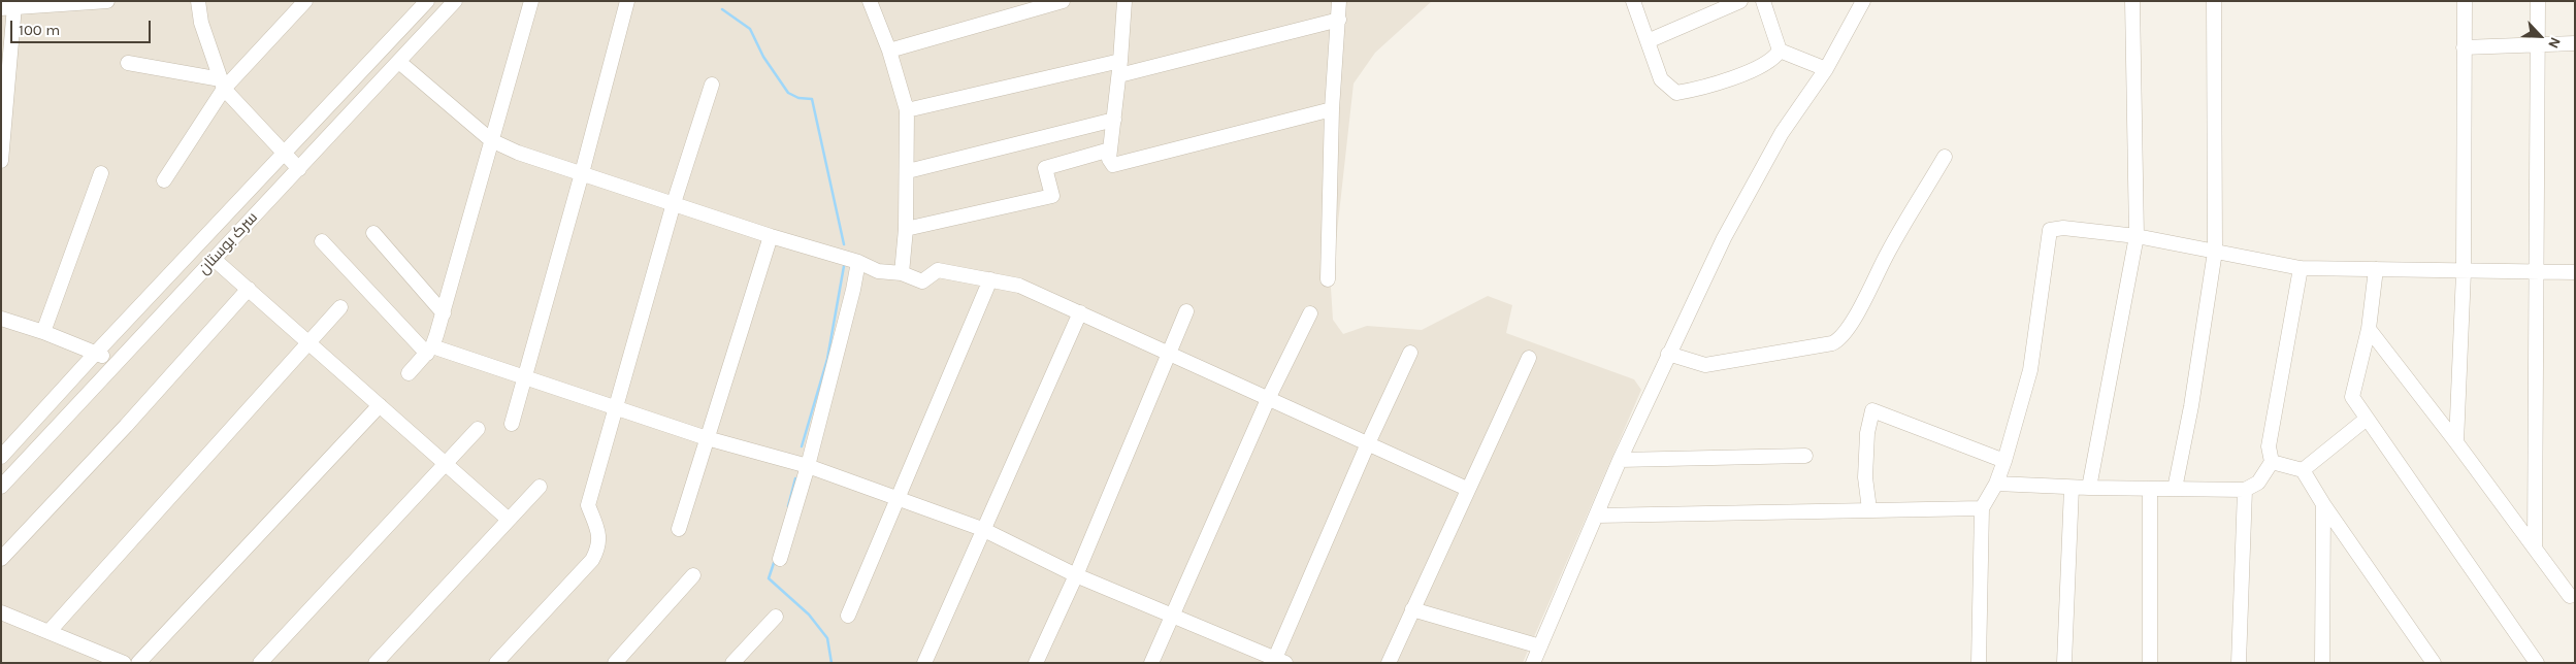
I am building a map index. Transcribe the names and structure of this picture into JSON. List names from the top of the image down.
{
  "streets": {
    "street": ["سرک بوستان"]
  },
  "scale_bar": "100 m",
  "north": "bottom right"
}
